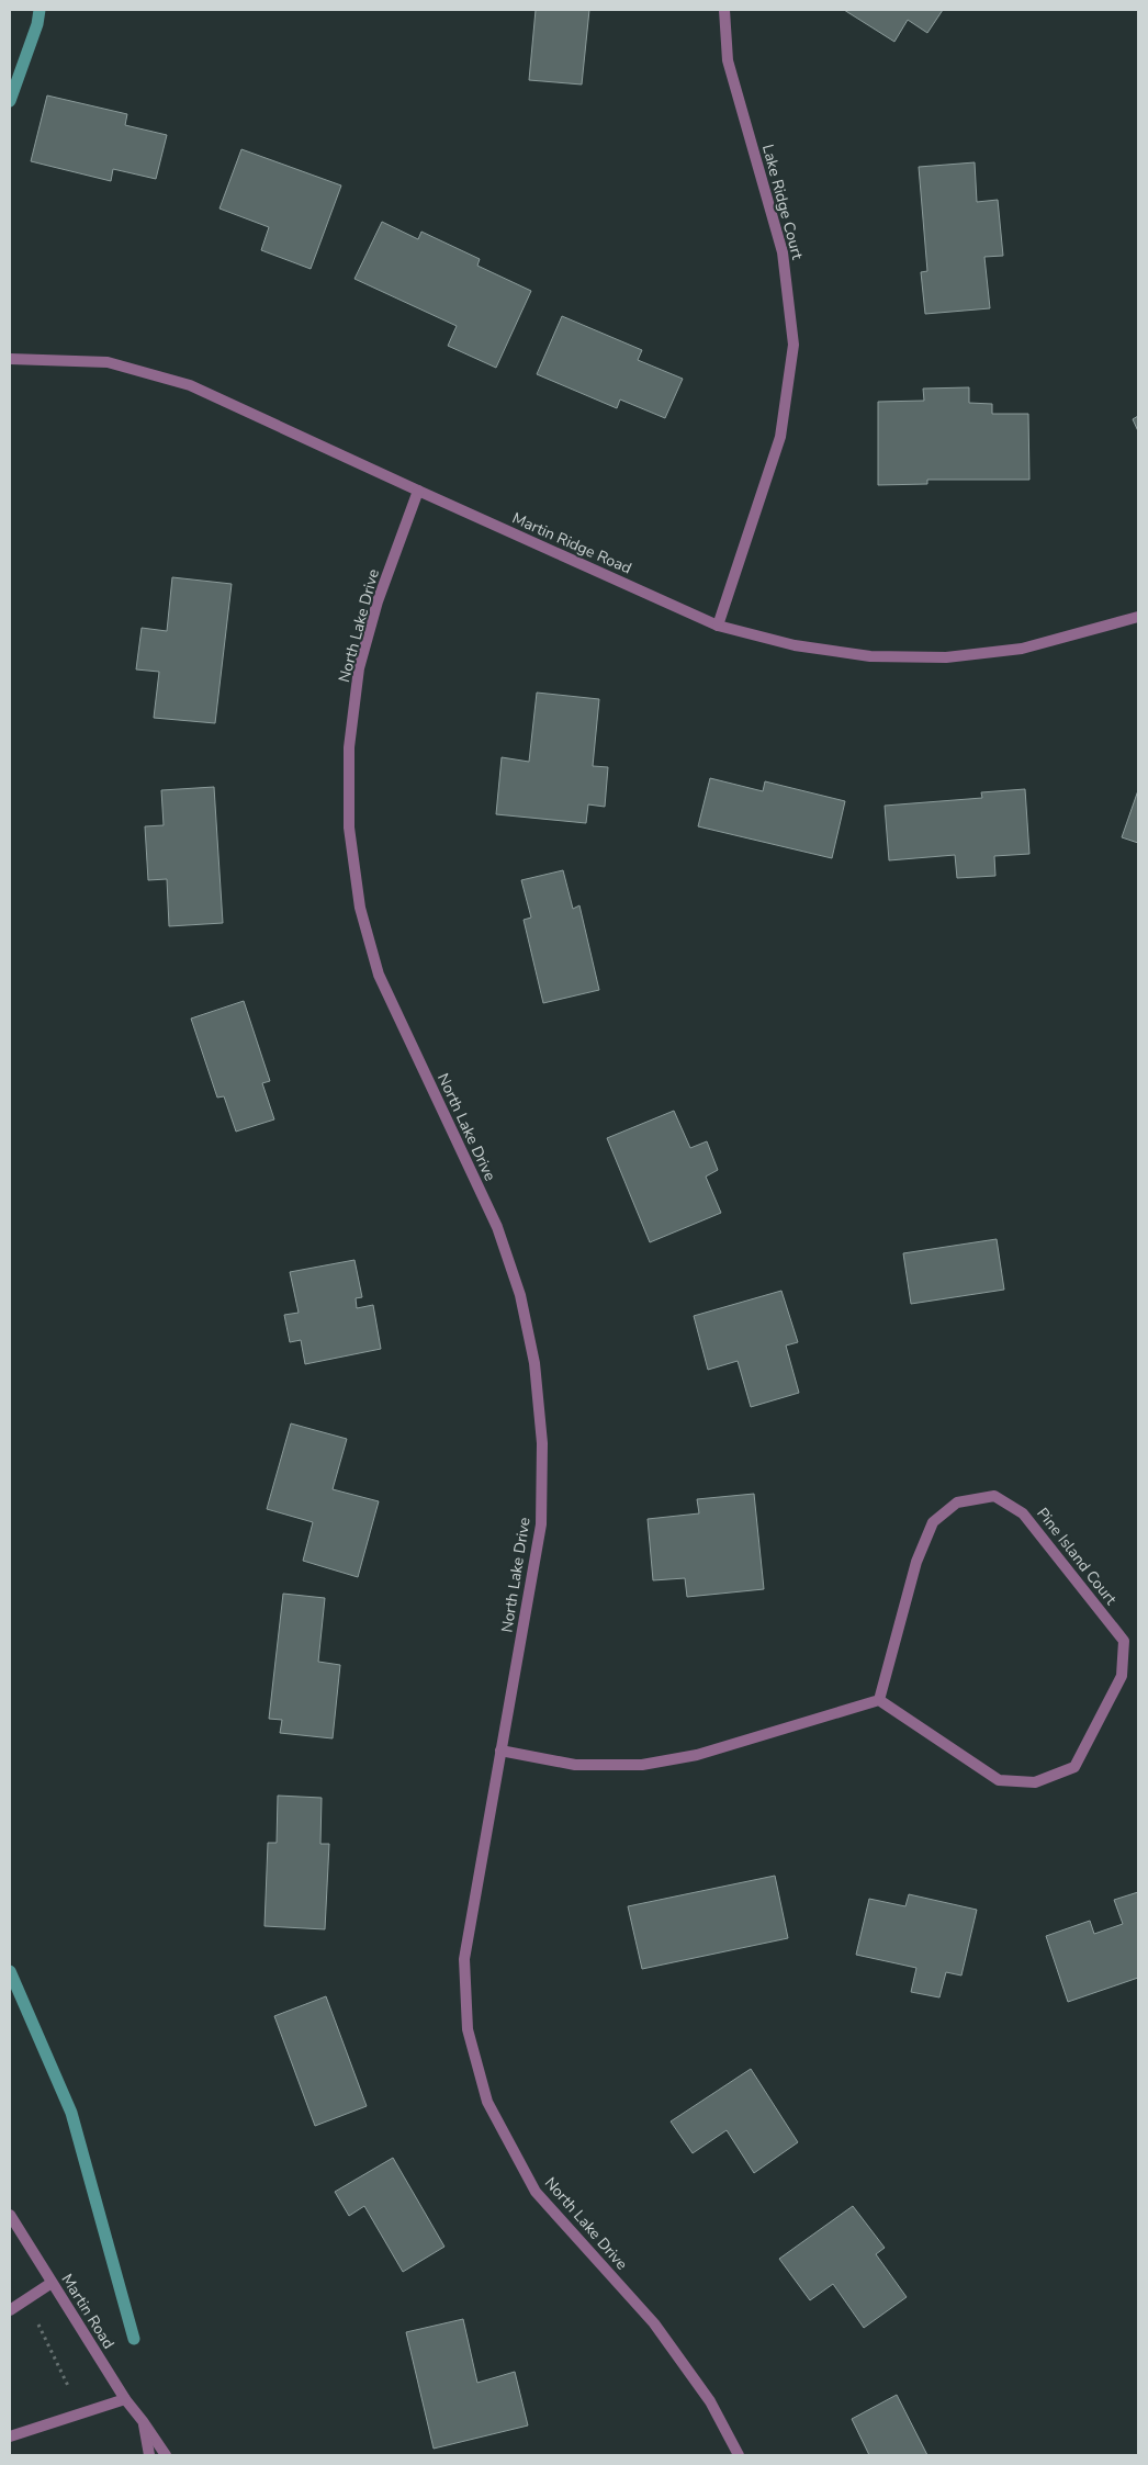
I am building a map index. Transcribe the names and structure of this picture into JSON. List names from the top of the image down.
{
  "streets": {
    "street": [
      "Lake Ridge Court",
      "Martin Ridge Road",
      "North Lake Drive",
      "Pine Island Court",
      "Martin Road"
    ]
  },
  "crossings": [
    ["Lake Ridge Court", "Martin Ridge Road"],
    ["Martin Ridge Road", "North Lake Drive"]
  ]
}
